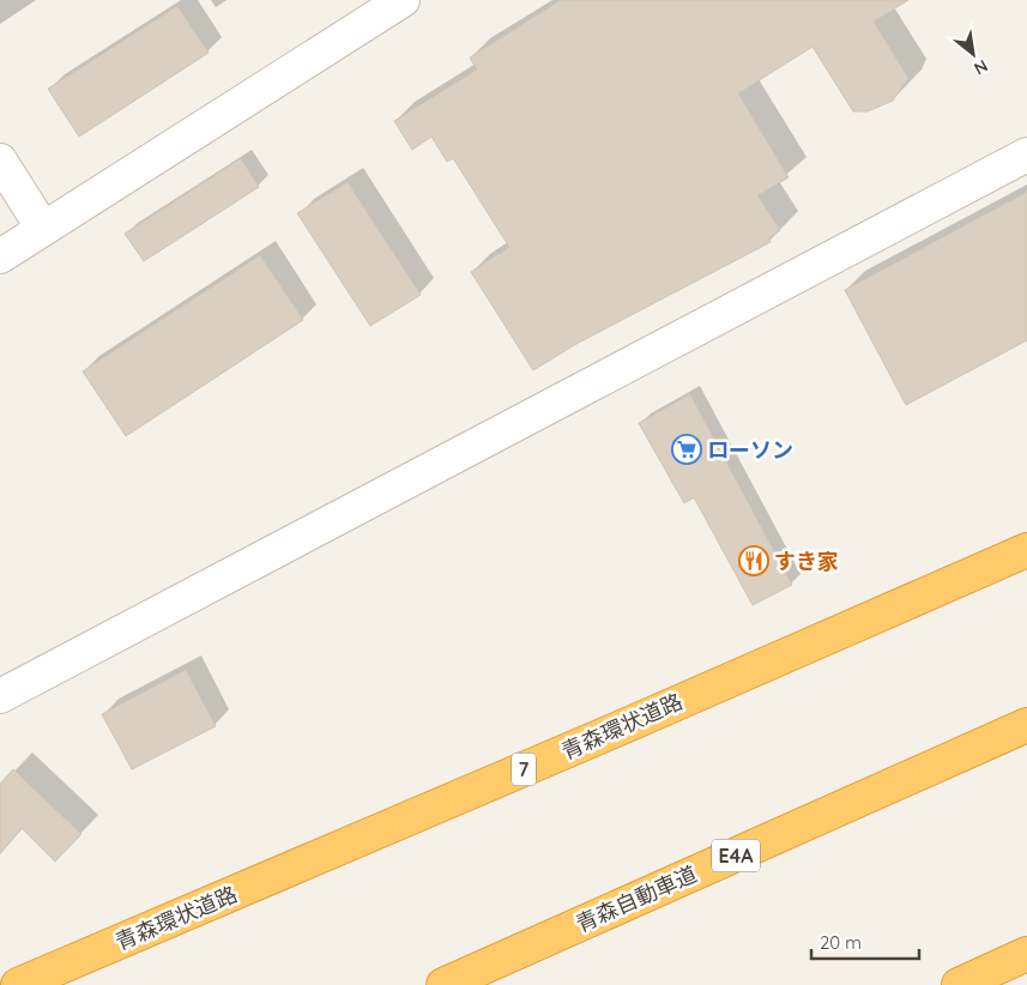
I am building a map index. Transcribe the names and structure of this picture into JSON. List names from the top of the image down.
{
  "streets": {
    "highway": [
      "青森環状道路",
      "7",
      "E4A",
      "青森自動車道"
    ]
  },
  "places": {
    "supermarket": ["ローソン"],
    "restaurant": ["すき家"]
  },
  "scale_bar": "20 m",
  "north": "bottom right"
}
